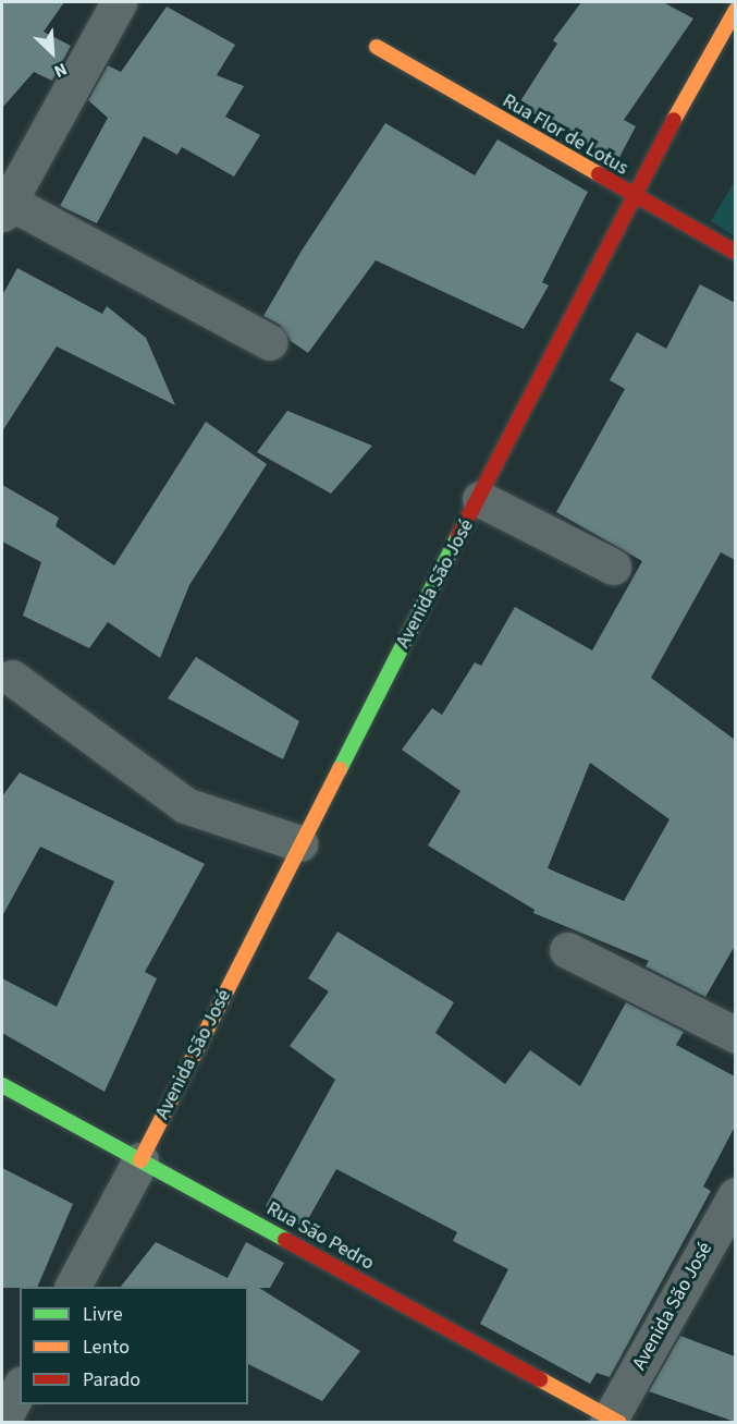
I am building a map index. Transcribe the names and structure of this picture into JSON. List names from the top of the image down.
{
  "streets": {
    "street": ["Rua Flor de Lotus", "Avenida São José", "Rua São Pedro"]
  },
  "crossings": [
    ["Rua Flor de Lotus", "Avenida São José"],
    ["Avenida São José", "Rua São Pedro"]
  ],
  "legend": ["Livre", "Lento", "Parado"],
  "north": "bottom right"
}
